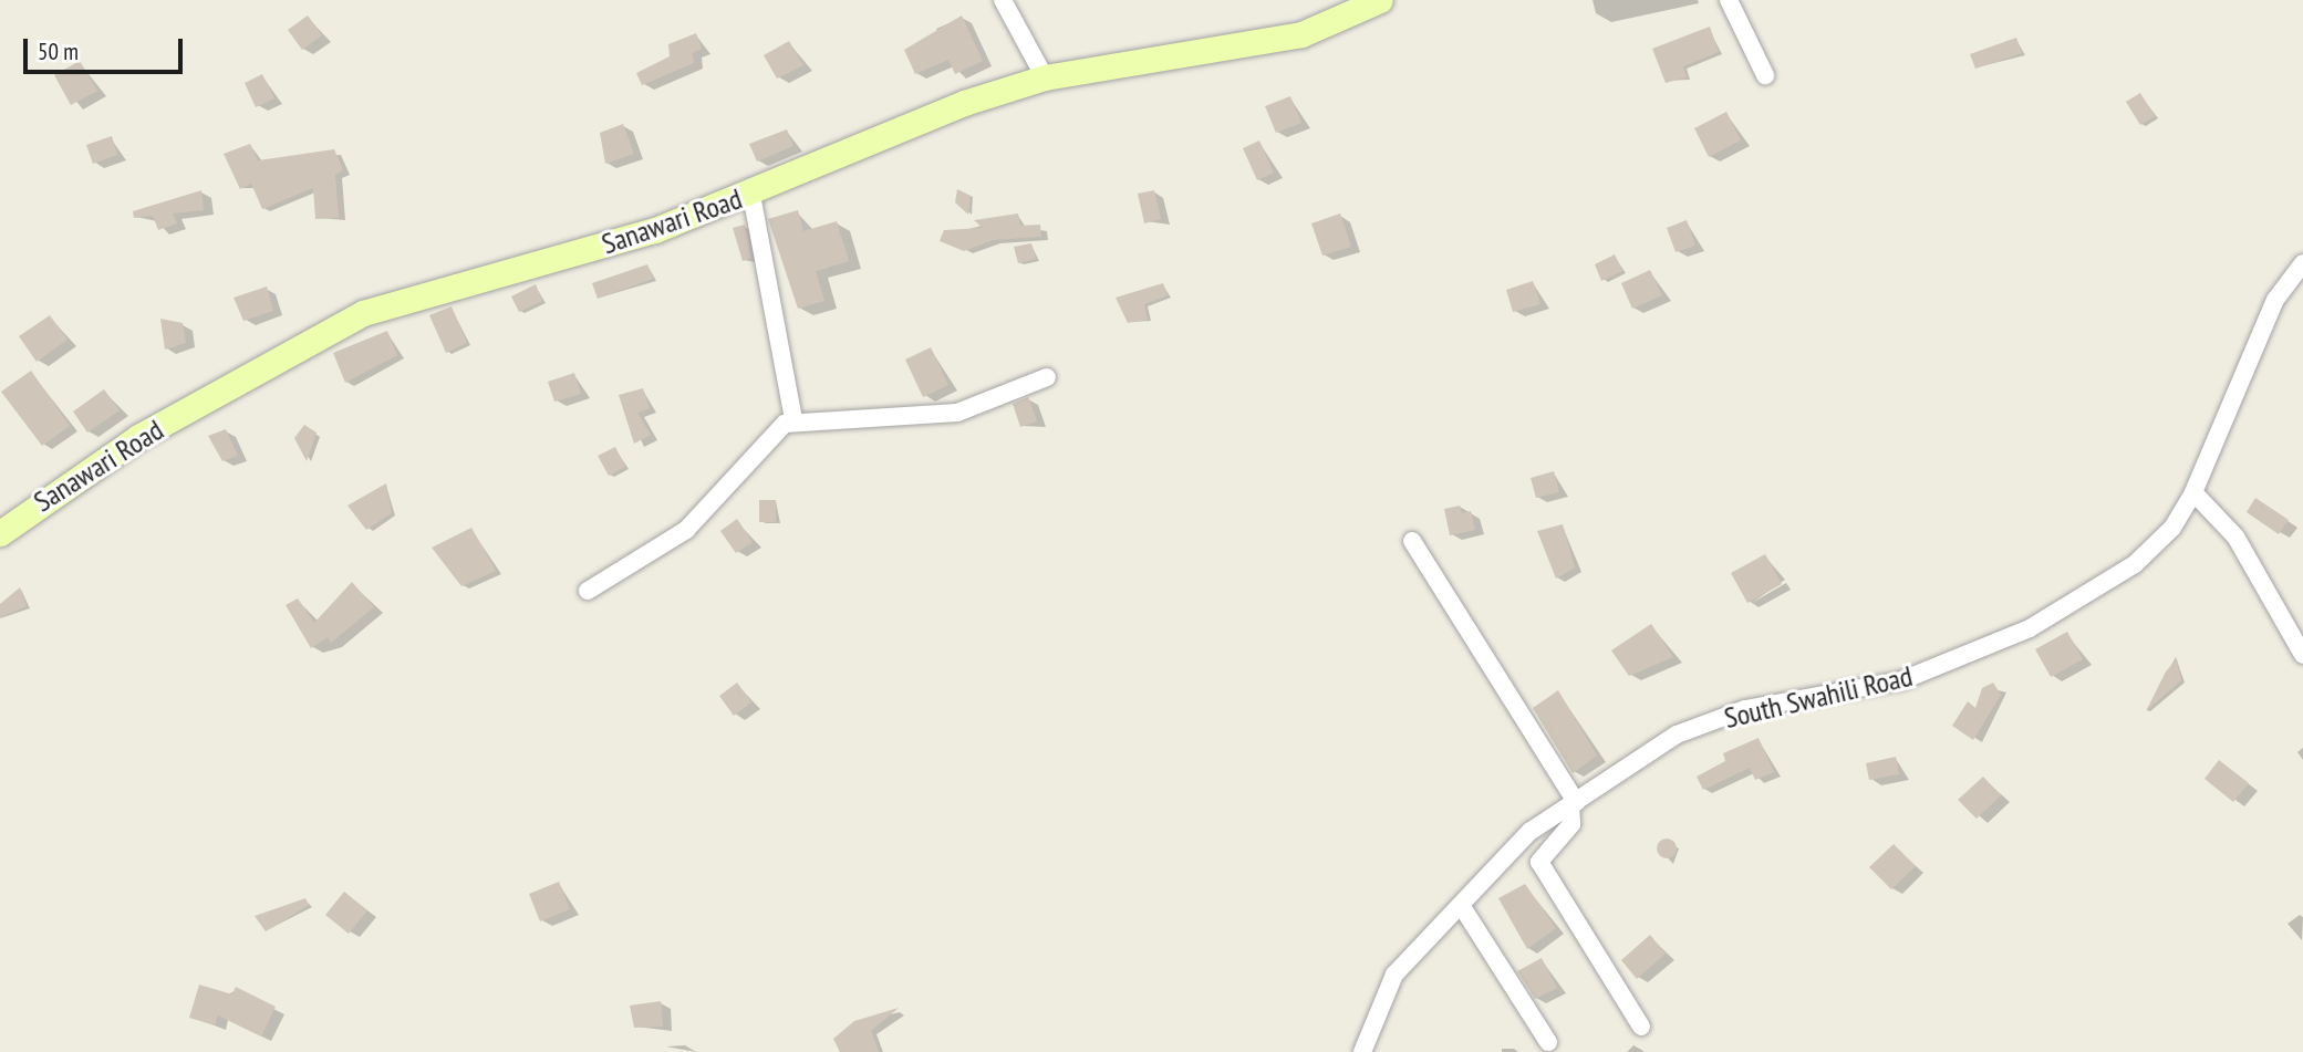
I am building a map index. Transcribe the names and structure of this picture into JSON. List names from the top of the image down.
{
  "streets": {
    "street": ["Sanawari Road", "South Swahili Road"]
  },
  "scale_bar": "50 m"
}
